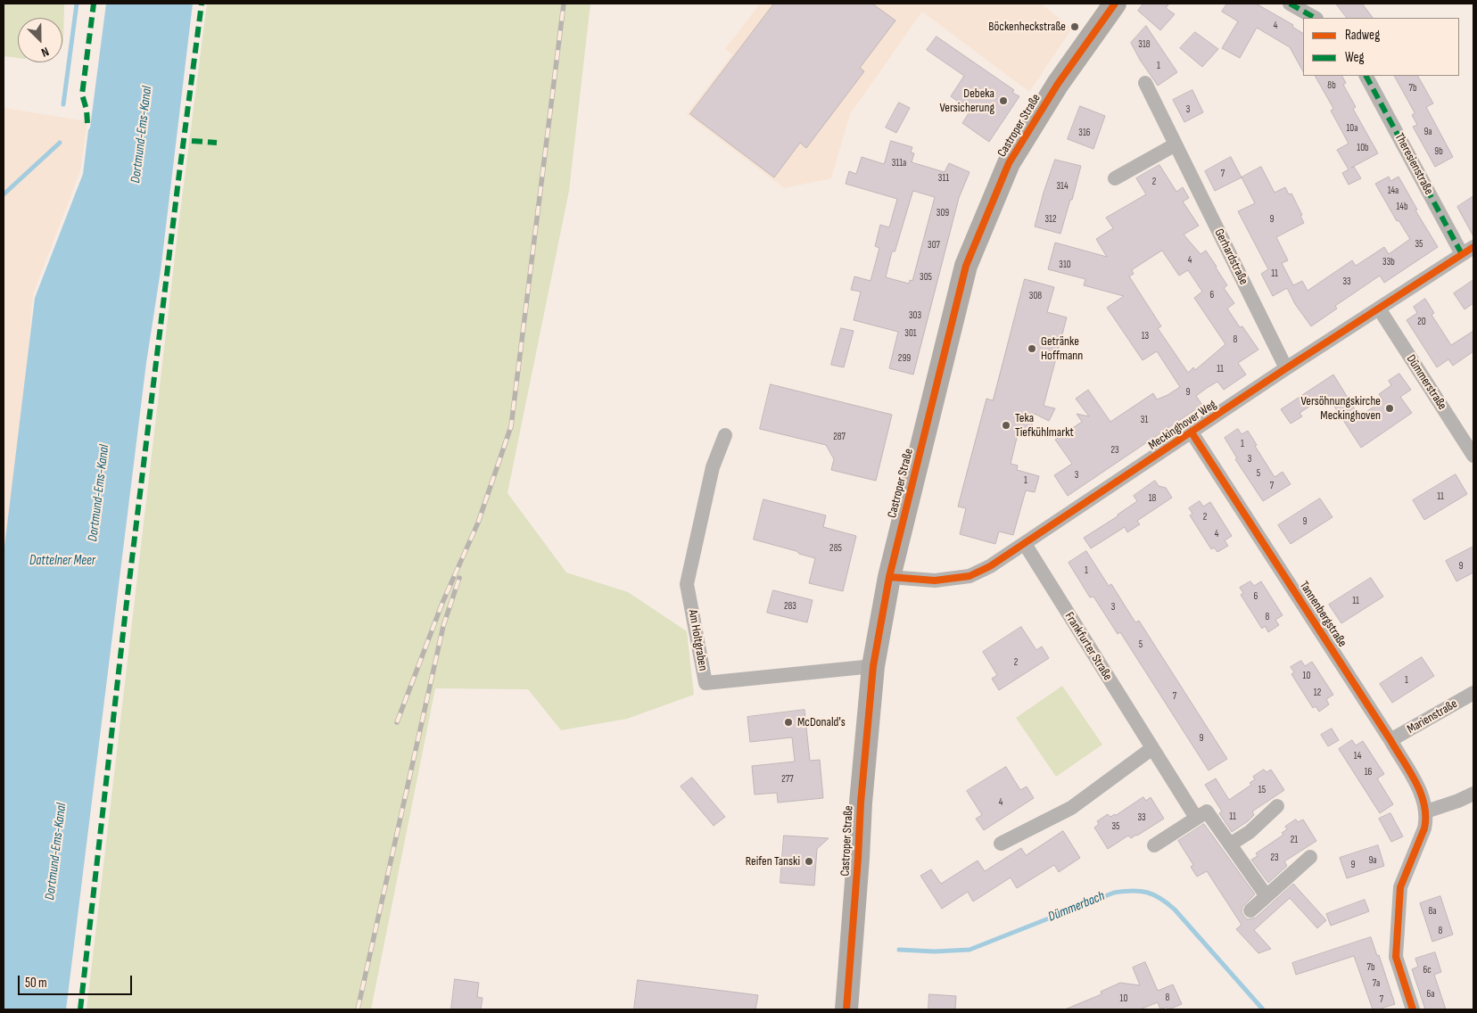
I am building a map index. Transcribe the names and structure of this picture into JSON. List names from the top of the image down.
{
  "streets": {
    "main road": ["Castroper Straße"],
    "street": [
      "Theresienstraße",
      "Gerhardstraße",
      "Dümmerstraße",
      "Meckinghover Weg",
      "Tannenbergstraße",
      "Am Holtgraben",
      "Frankfurter Straße",
      "Marienstraße"
    ]
  },
  "crossings": [
    ["Castroper Straße", "Meckinghover Weg"],
    ["Castroper Straße", "Am Holtgraben"],
    ["Theresienstraße", "Meckinghover Weg"],
    ["Gerhardstraße", "Meckinghover Weg"],
    ["Dümmerstraße", "Meckinghover Weg"],
    ["Meckinghover Weg", "Tannenbergstraße"],
    ["Meckinghover Weg", "Frankfurter Straße"],
    ["Tannenbergstraße", "Marienstraße"]
  ],
  "water": ["Dortmund-Ems-Kanal", "Dattelner Meer", "Dümmerbach"],
  "places": [
    "Böckenheckstraße",
    "Debeka Versicherung",
    "Getränke Hoffmann",
    "Versöhnungskirche Meckinghoven",
    "Teka Tiefkühlmarkt",
    "McDonald's",
    "Reifen Tanski"
  ],
  "house_numbers": [
    "4",
    "318",
    "1",
    "8b",
    "7b",
    "3",
    "10a",
    "9a",
    "316",
    "10b",
    "9b",
    "311a",
    "7",
    "311",
    "2",
    "314",
    "14a",
    "14b",
    "309",
    "312",
    "9",
    "35",
    "307",
    "4",
    "33b",
    "310",
    "11",
    "305",
    "33",
    "6",
    "308",
    "303",
    "20",
    "301",
    "13",
    "8",
    "299",
    "11",
    "9",
    "31",
    "287",
    "1",
    "23",
    "3",
    "5",
    "3",
    "1",
    "7",
    "11",
    "18",
    "2",
    "9",
    "4",
    "285",
    "9",
    "1",
    "6",
    "11",
    "283",
    "3",
    "8",
    "5",
    "2",
    "10",
    "1",
    "12",
    "7",
    "9",
    "14",
    "16",
    "277",
    "15",
    "4",
    "11",
    "33",
    "35",
    "21",
    "23",
    "9a",
    "9",
    "8a",
    "8",
    "7b",
    "6c",
    "7a",
    "6a",
    "8",
    "10",
    "7"
  ],
  "legend": ["Radweg", "Weg"],
  "scale_bar": "50 m",
  "north": "bottom right"
}
